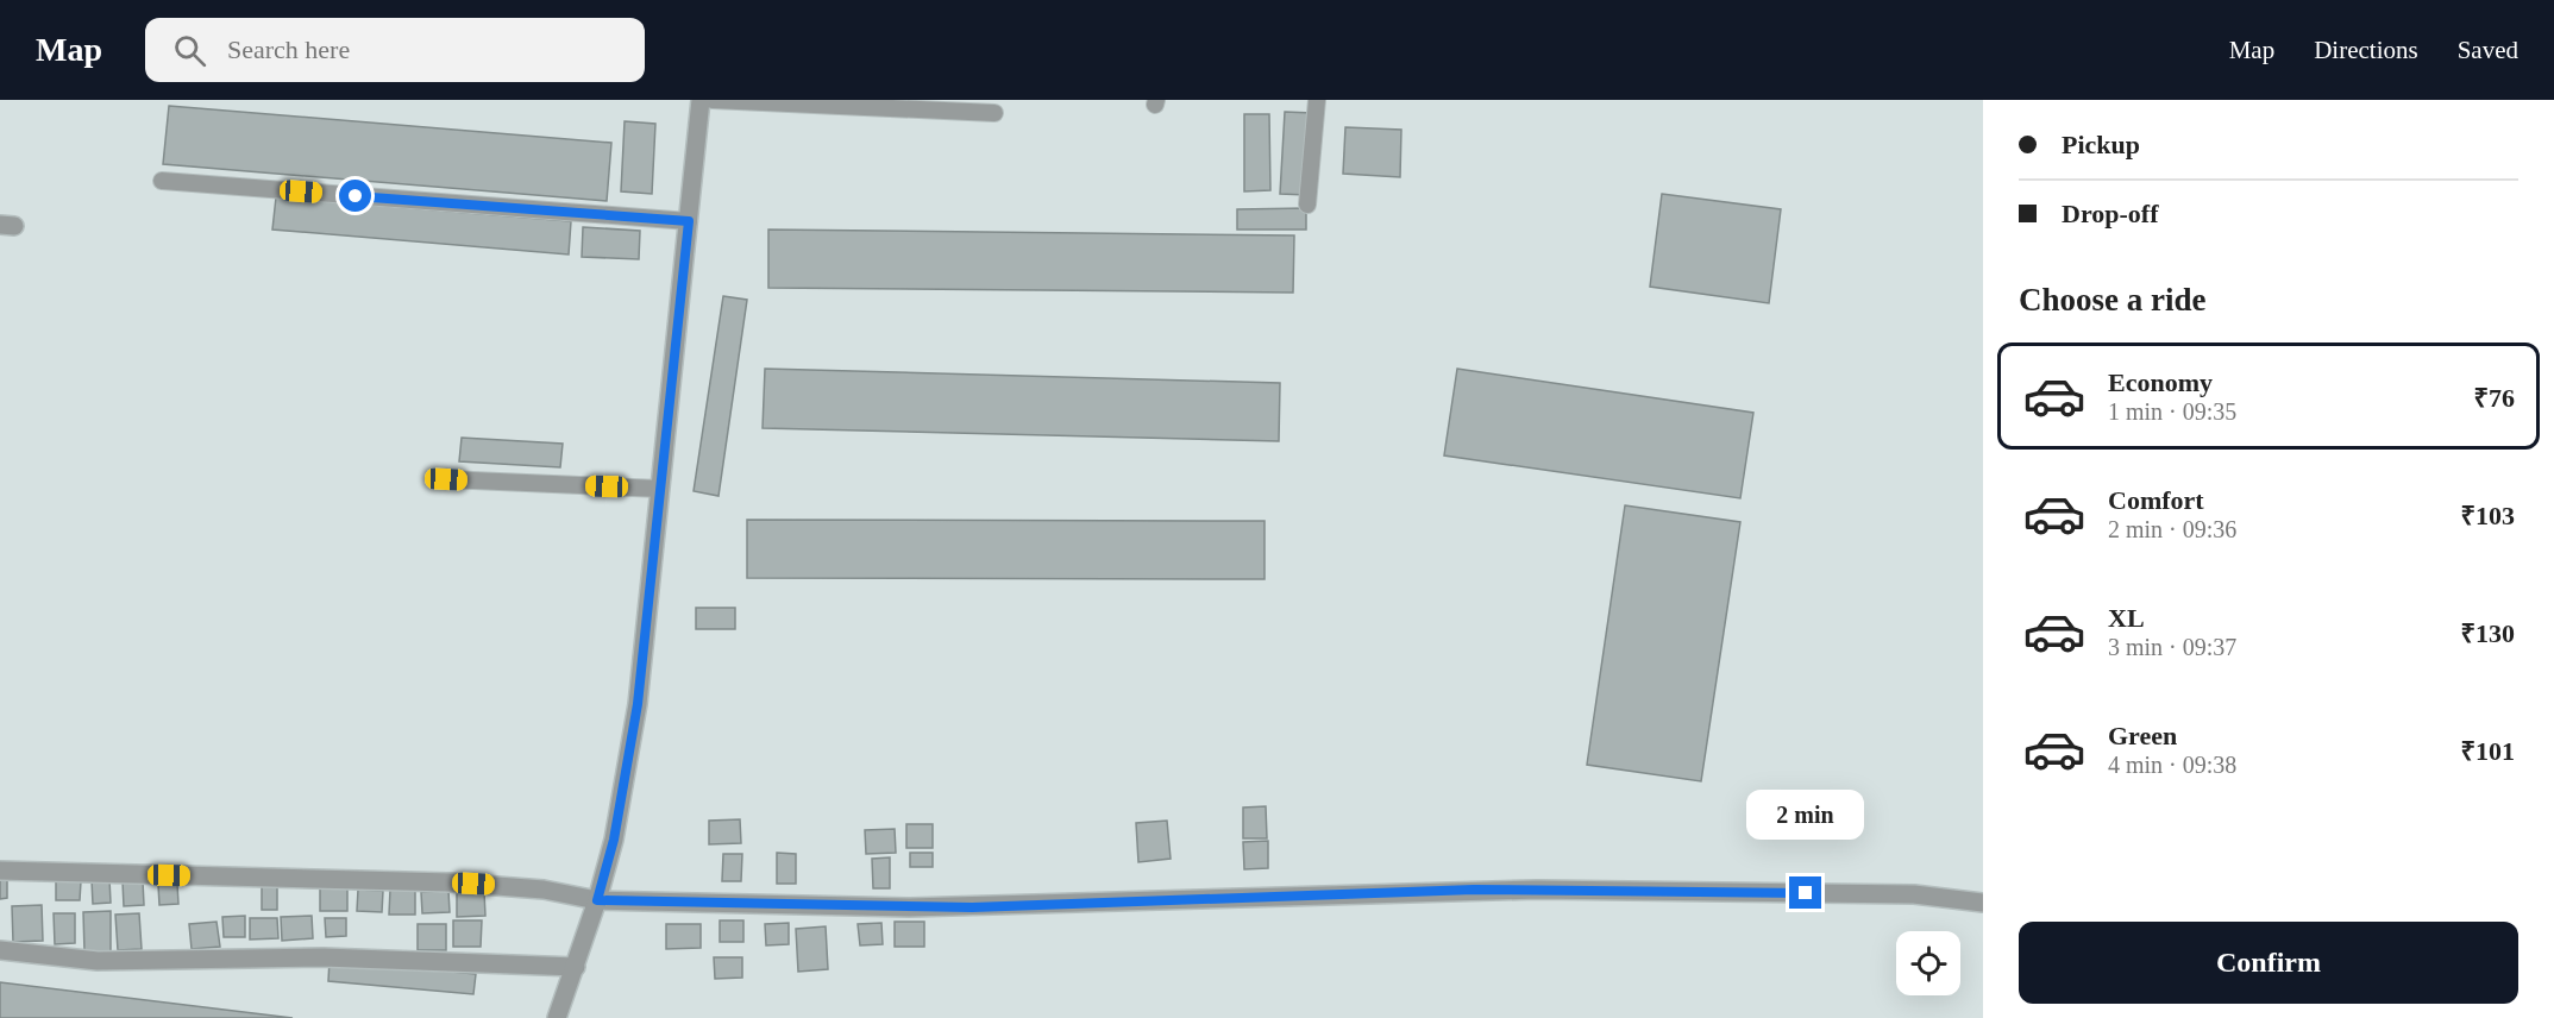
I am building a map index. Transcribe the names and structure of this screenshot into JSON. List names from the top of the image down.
{
  "page": {
    "header": "Map",
    "search": "Search here",
    "nav": ["Map", "Directions", "Saved"],
    "banner": ["Pickup", "Drop-off"],
    "heading": "Choose a ride",
    "list": [
      {
        "name": "Economy",
        "note": "1 min · 09:35",
        "value": "₹76"
      },
      {
        "name": "Comfort",
        "note": "2 min · 09:36",
        "value": "₹103"
      },
      {
        "name": "XL",
        "note": "3 min · 09:37",
        "value": "₹130"
      },
      {
        "name": "Green",
        "note": "4 min · 09:38",
        "value": "₹101"
      }
    ],
    "bubble": "2 min",
    "buttons": "Confirm"
  }
}
